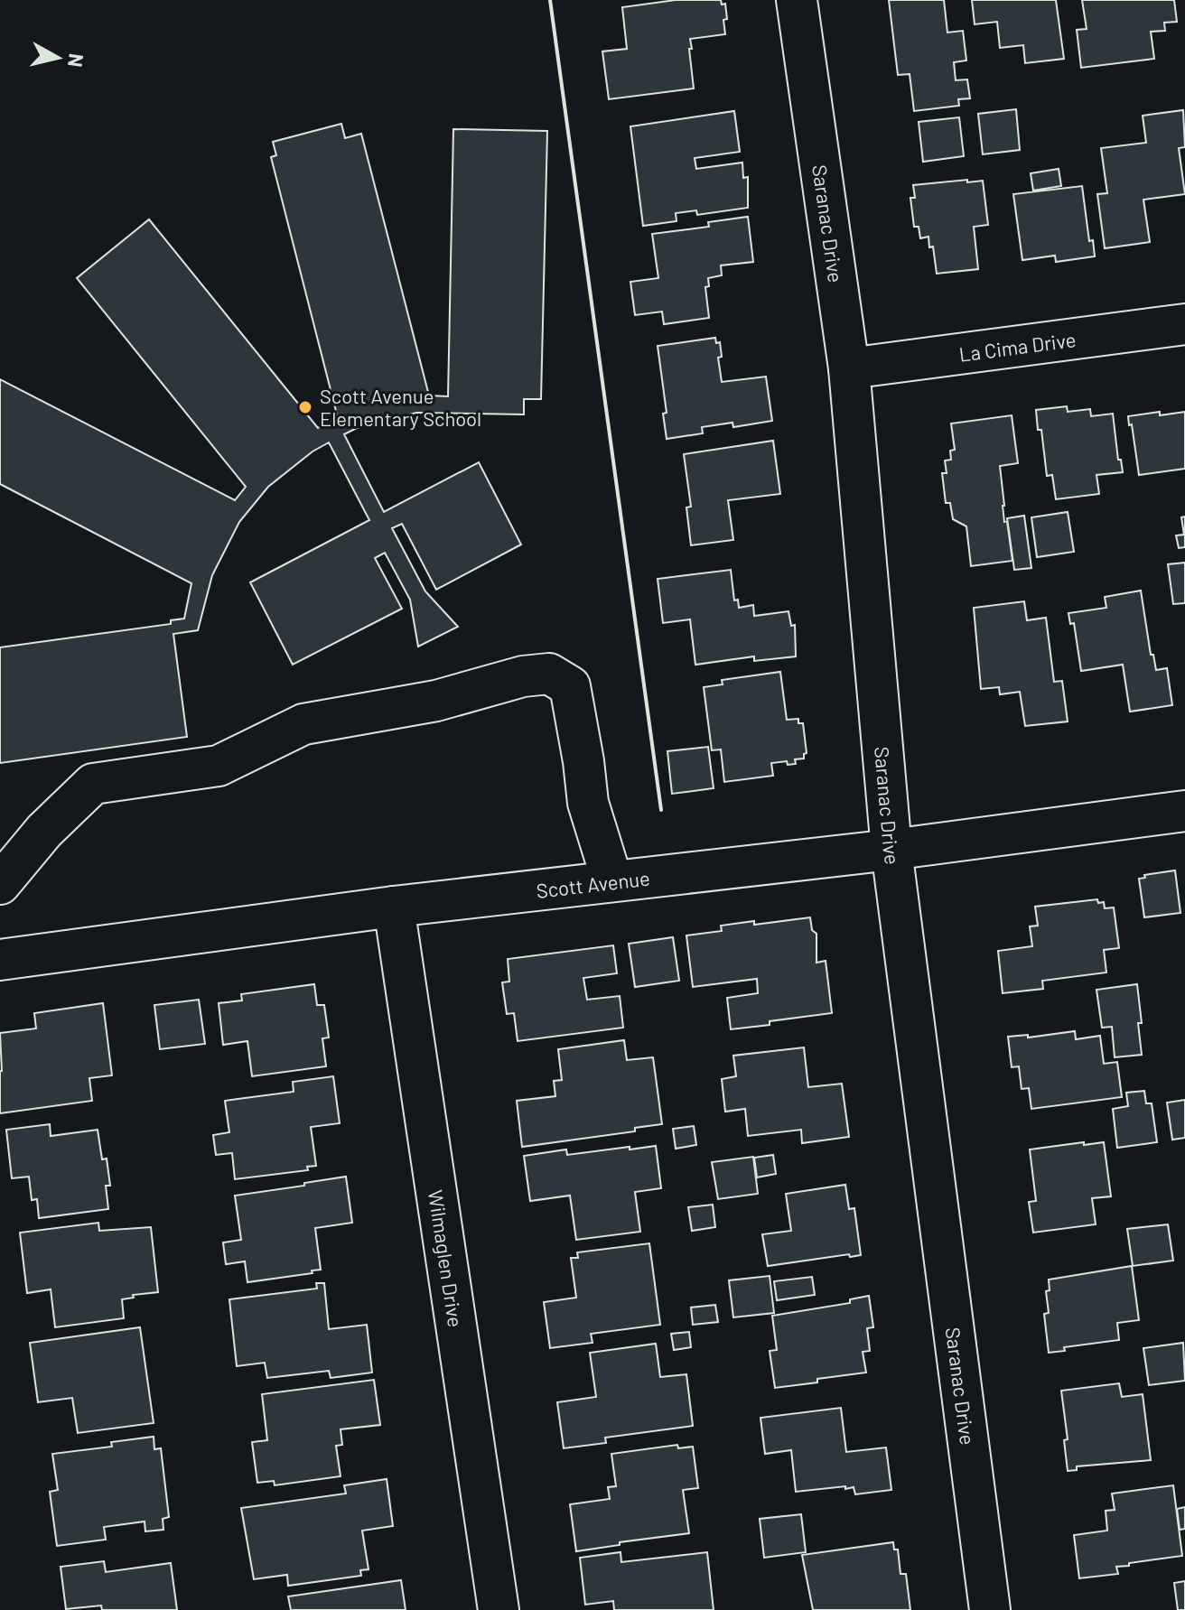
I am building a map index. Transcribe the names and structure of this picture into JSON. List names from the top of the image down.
{
  "streets": {
    "street": [
      "Saranac Drive",
      "La Cima Drive",
      "Scott Avenue",
      "Wilmaglen Drive"
    ]
  },
  "crossings": [
    ["Saranac Drive", "La Cima Drive"],
    ["Saranac Drive", "Scott Avenue"],
    ["Scott Avenue", "Wilmaglen Drive"]
  ],
  "places": ["Scott Avenue Elementary School"],
  "north": "right"
}
